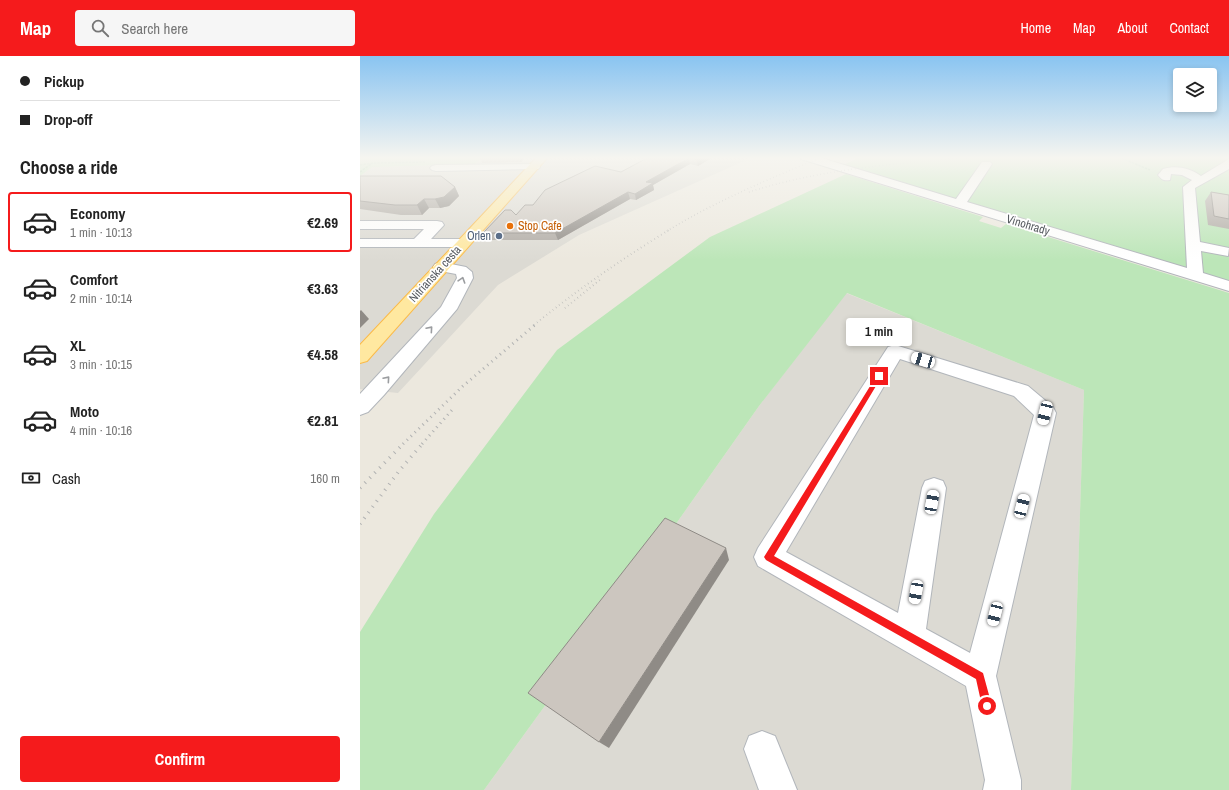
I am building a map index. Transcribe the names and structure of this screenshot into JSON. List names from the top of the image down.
{
  "streets": {
    "main road": ["Nitrianska cesta"],
    "street": ["Vinohrady"]
  },
  "places": ["Stop Cafe", "Orlen"],
  "page": {
    "header": "Map",
    "search": "Search here",
    "nav": [
      "Home",
      "Map",
      "About",
      "Contact"
    ],
    "banner": ["Pickup", "Drop-off"],
    "heading": "Choose a ride",
    "list": [
      {
        "name": "Economy",
        "note": "1 min · 10:13",
        "value": "€2.69"
      },
      {
        "name": "Comfort",
        "note": "2 min · 10:14",
        "value": "€3.63"
      },
      {
        "name": "XL",
        "note": "3 min · 10:15",
        "value": "€4.58"
      },
      {
        "name": "Moto",
        "note": "4 min · 10:16",
        "value": "€2.81"
      }
    ],
    "bubble": "1 min",
    "pay": ["Cash", "160 m"],
    "buttons": "Confirm"
  }
}
